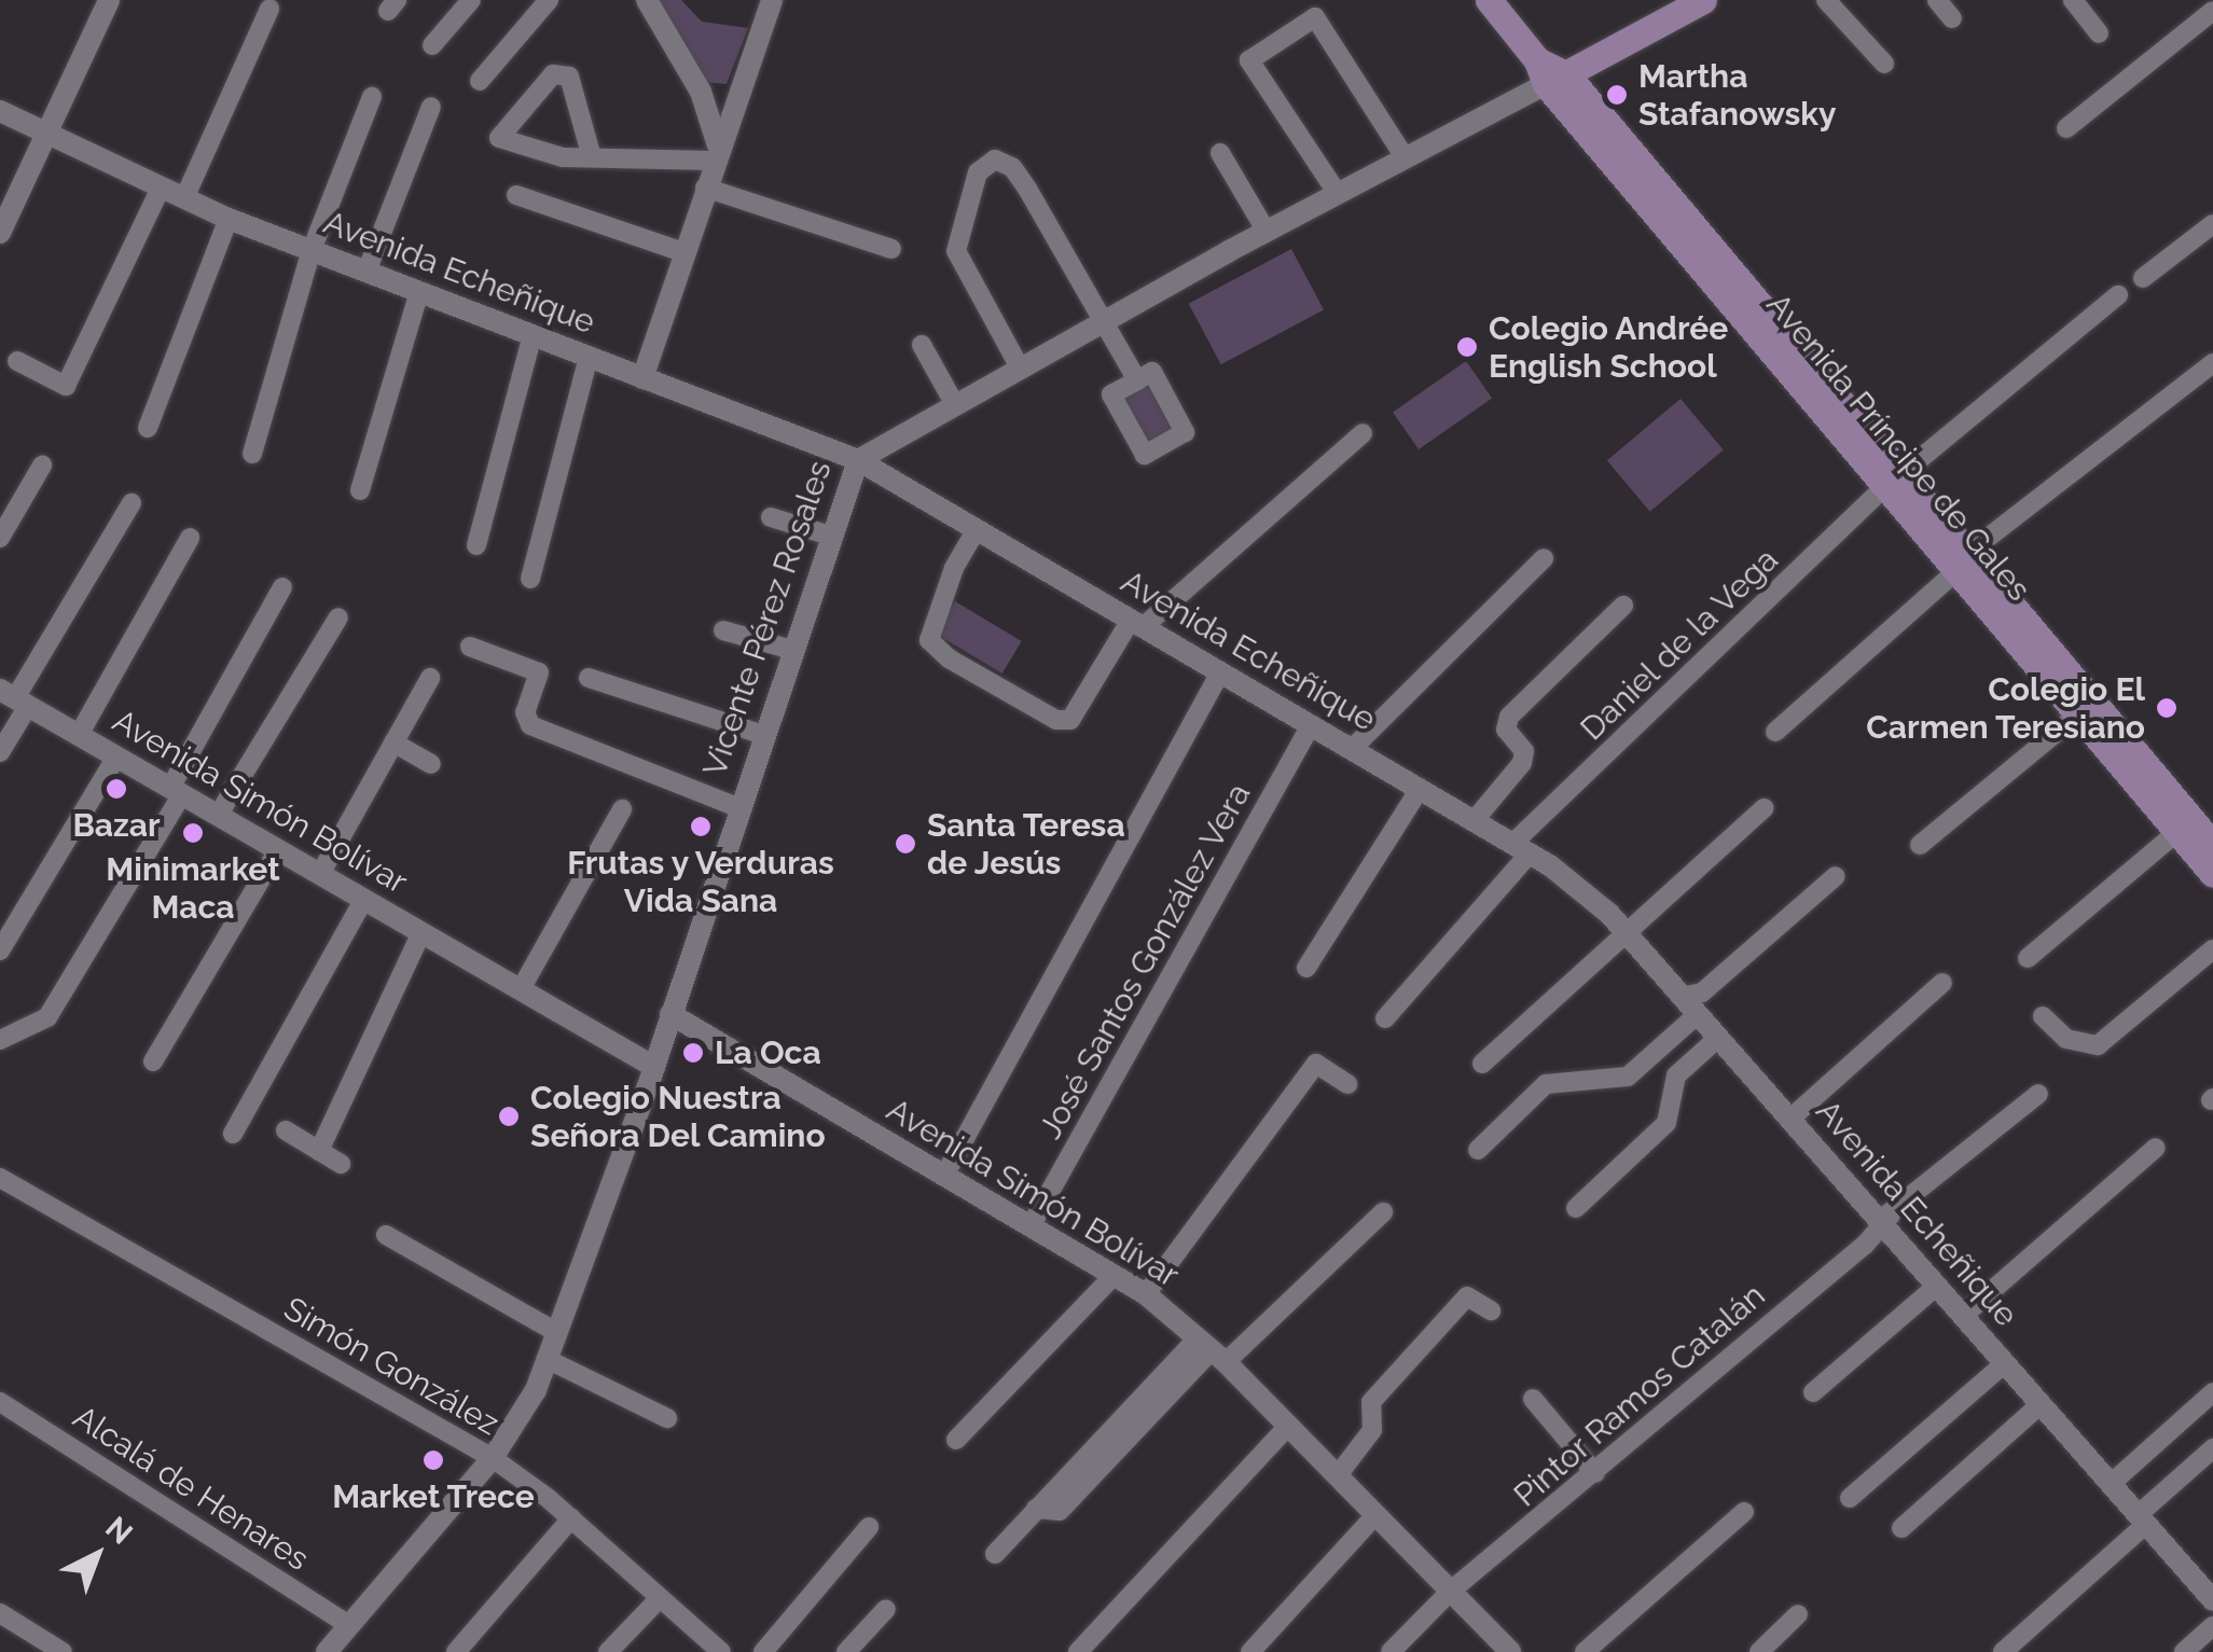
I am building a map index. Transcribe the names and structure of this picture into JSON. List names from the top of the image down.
{
  "streets": {
    "main road": ["Avenida Príncipe de Gales", "Vicente Pérez Rosales"],
    "street": [
      "Avenida Echeñique",
      "Daniel de la Vega",
      "Avenida Simón Bolívar",
      "José Santos González Vera",
      "Simón González",
      "Pintor Ramos Catalán",
      "Alcalá de Henares"
    ]
  },
  "crossings": [
    ["Avenida Echeñique", "Vicente Pérez Rosales"],
    ["Avenida Echeñique", "Daniel de la Vega"],
    ["Avenida Echeñique", "José Santos González Vera"],
    ["Avenida Echeñique", "Pintor Ramos Catalán"],
    ["Avenida Príncipe de Gales", "Vicente Pérez Rosales"],
    ["Avenida Príncipe de Gales", "Daniel de la Vega"],
    ["Vicente Pérez Rosales", "Avenida Simón Bolívar"],
    ["Vicente Pérez Rosales", "Simón González"],
    ["Vicente Pérez Rosales", "Alcalá de Henares"],
    ["Avenida Simón Bolívar", "José Santos González Vera"],
    ["Avenida Simón Bolívar", "Pintor Ramos Catalán"]
  ],
  "places": [
    "Martha Stafanowsky",
    "Colegio Andrée English School",
    "Colegio El Carmen Teresiano",
    "Bazar",
    "Frutas y Verduras Vida Sana",
    "Minimarket Maca",
    "Santa Teresa de Jesús",
    "La Oca",
    "Colegio Nuestra Señora Del Camino",
    "Market Trece"
  ],
  "north": "top right"
}
